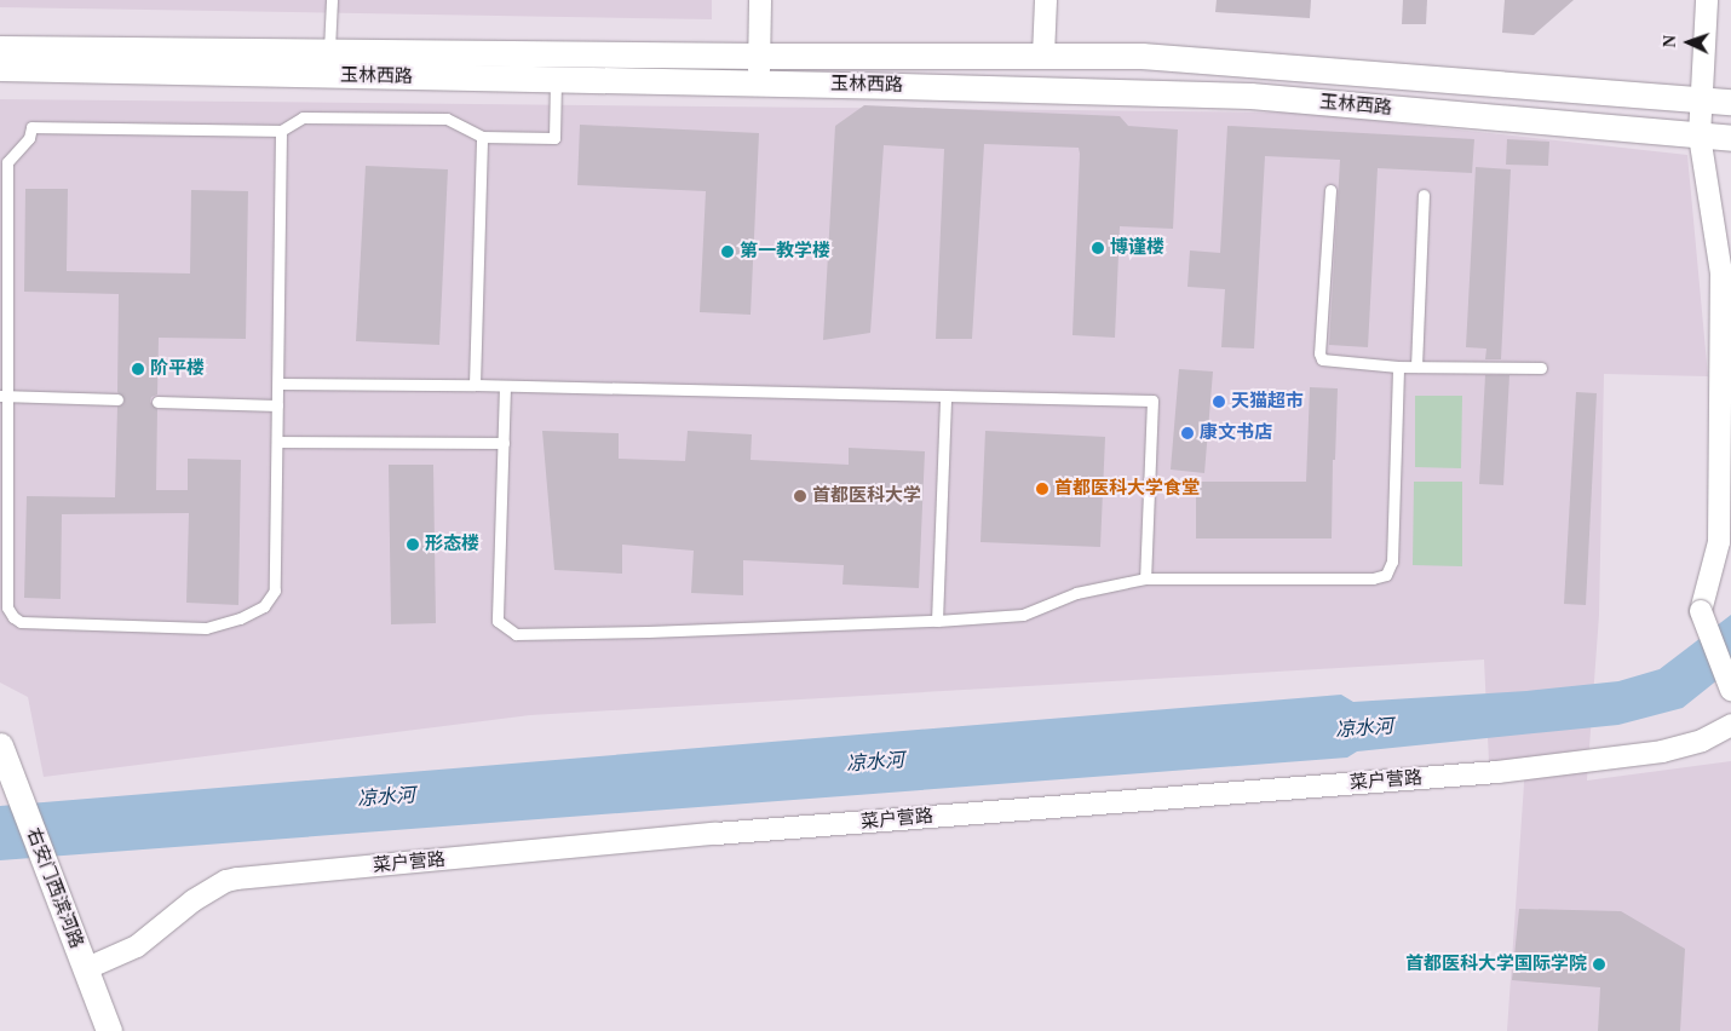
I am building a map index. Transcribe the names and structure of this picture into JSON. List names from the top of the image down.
{
  "streets": {
    "street": ["玉林西路", "菜户营路", "右安门西滨河路"]
  },
  "crossings": [
    ["菜户营路", "右安门西滨河路"]
  ],
  "water": ["凉水河"],
  "places": [
    "博谨楼",
    "第一教学楼",
    "阶平楼",
    "天猫超市",
    "康文书店",
    "首都医科大学食堂",
    "首都医科大学",
    "形态楼",
    "首都医科大学国际学院"
  ],
  "north": "left"
}
